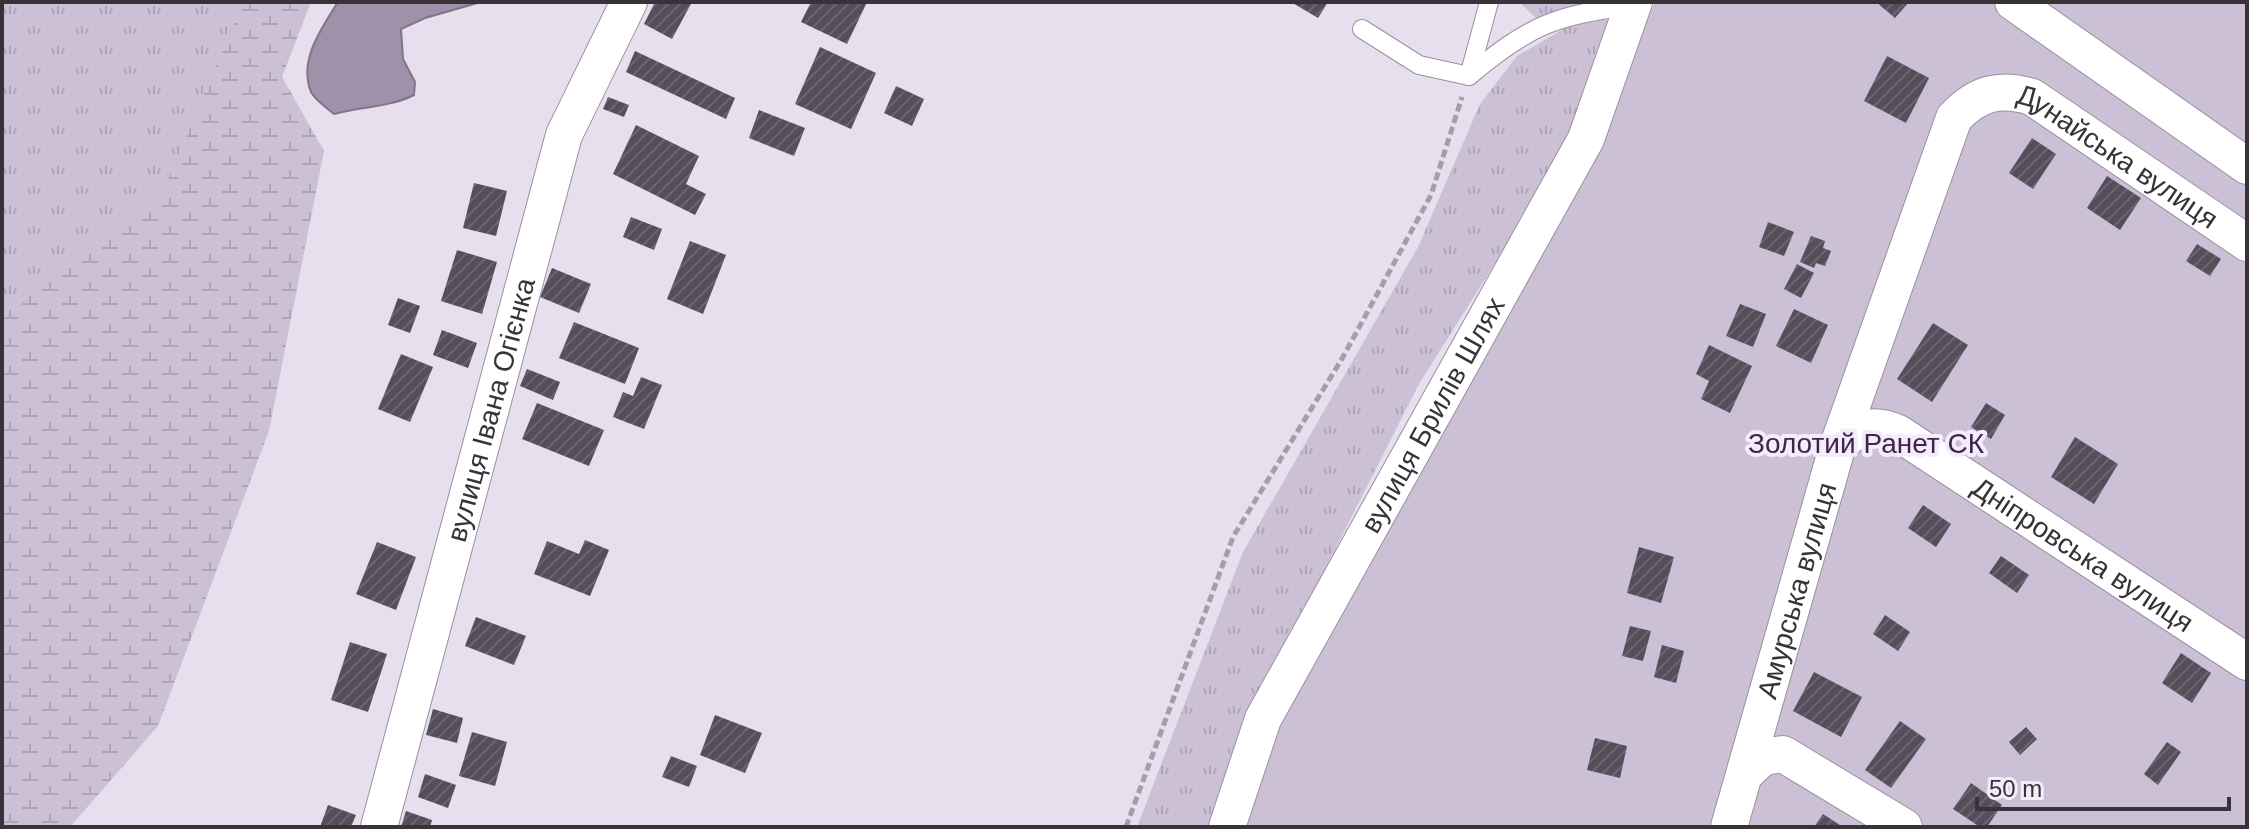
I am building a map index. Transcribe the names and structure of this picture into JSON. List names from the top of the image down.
{
  "streets": {
    "street": [
      "Дунайська вулиця",
      "вулиця Івана Огієнка",
      "вулиця Брилів Шлях",
      "Дніпровська вулиця",
      "Амурська вулиця"
    ]
  },
  "crossings": [
    ["Дунайська вулиця", "Амурська вулиця"],
    ["Дніпровська вулиця", "Амурська вулиця"]
  ],
  "parks": ["Золотий Ранет СК"],
  "scale_bar": "50 m"
}
